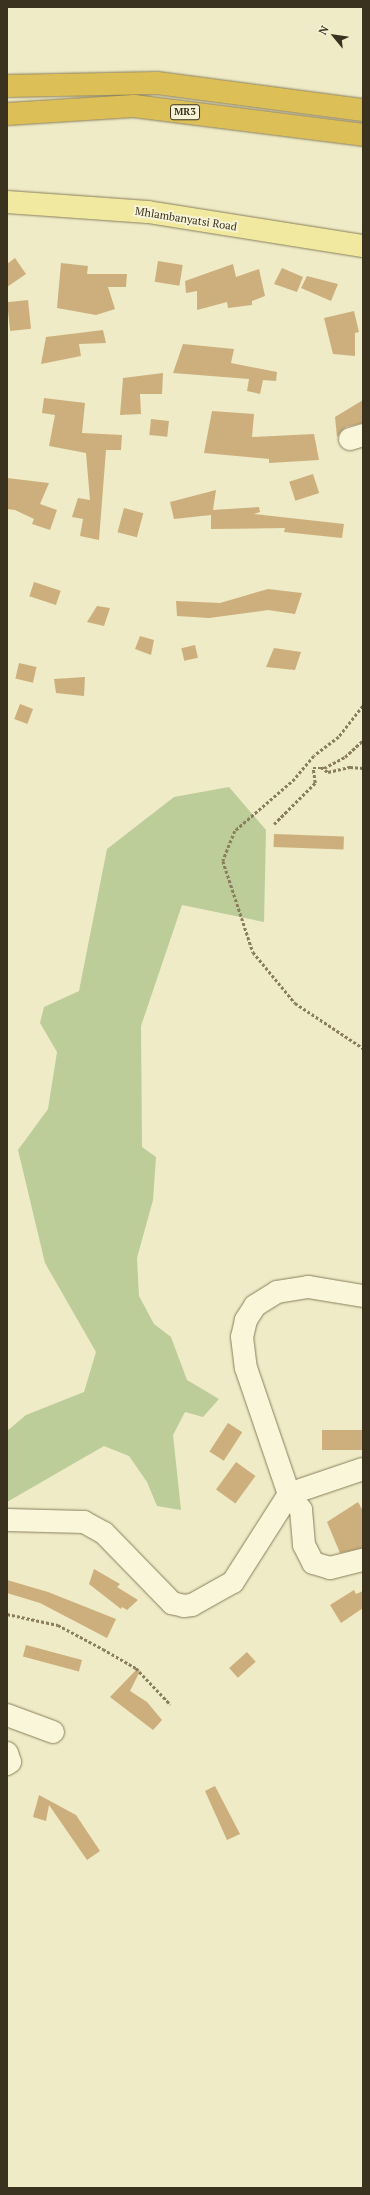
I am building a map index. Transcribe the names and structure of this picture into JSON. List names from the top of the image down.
{
  "streets": {
    "highway": ["MR3"],
    "main road": ["Mhlambanyatsi Road"]
  },
  "north": "top left"
}
